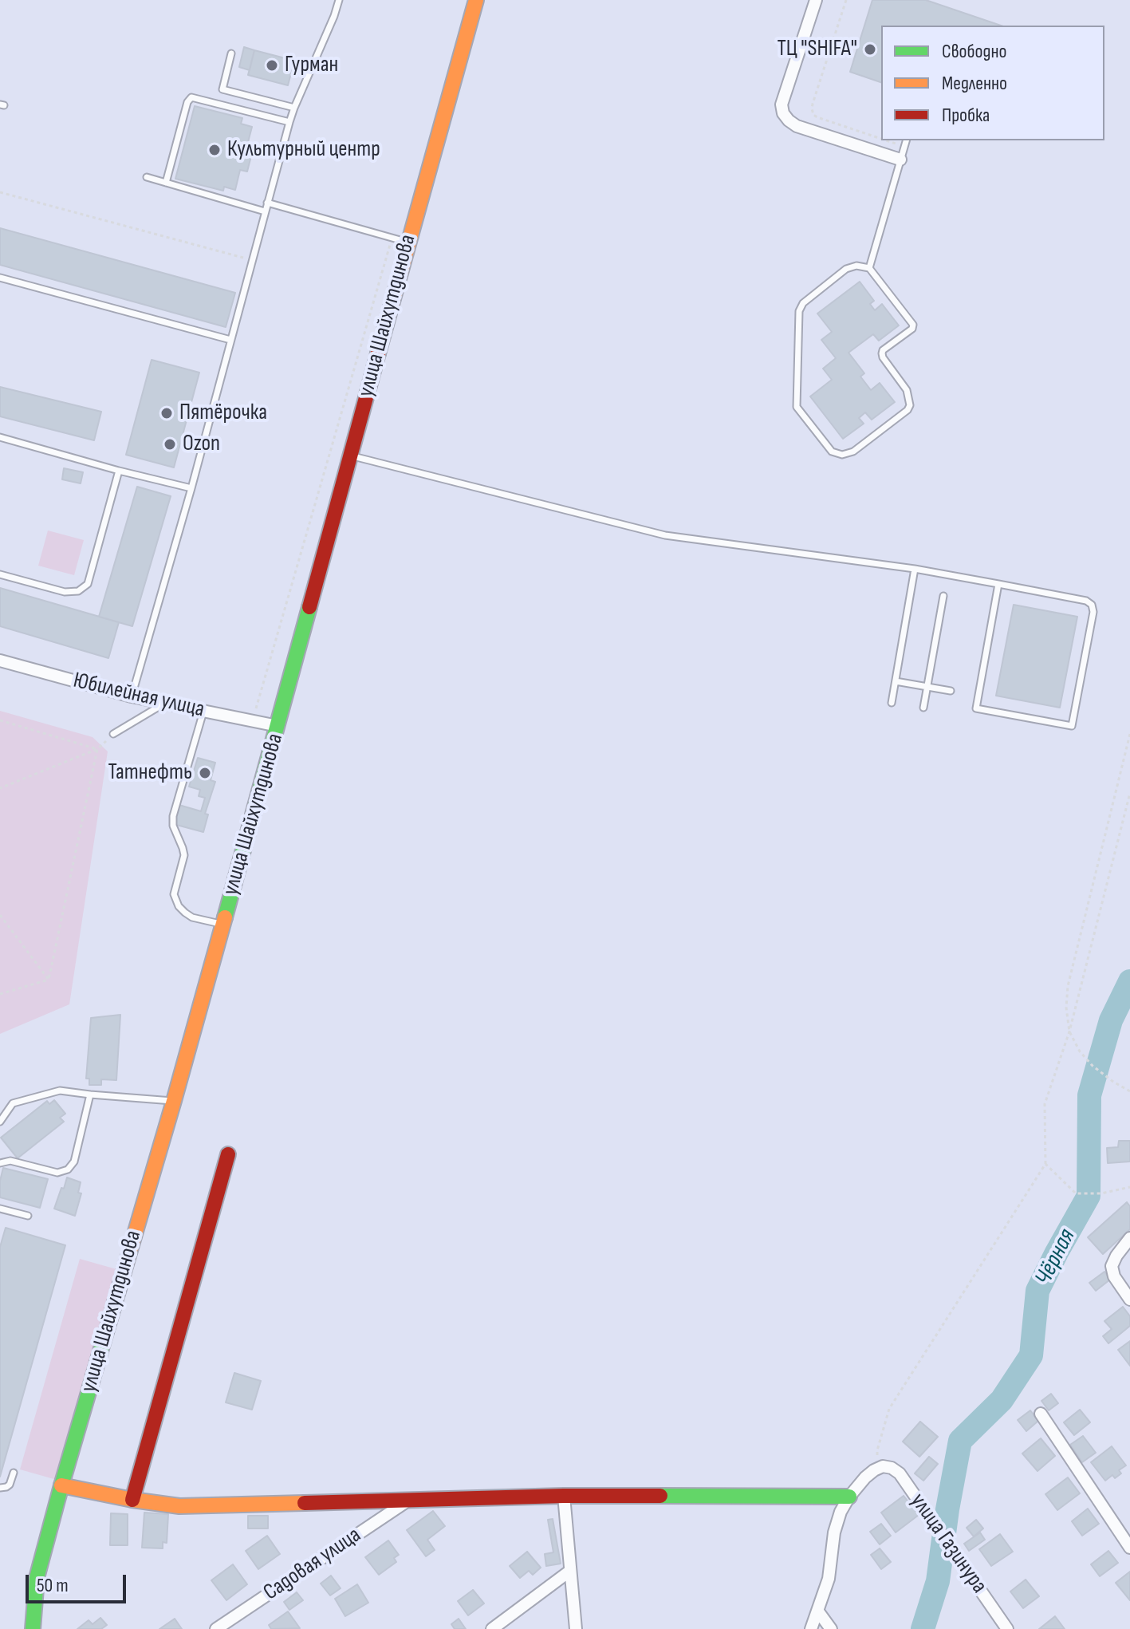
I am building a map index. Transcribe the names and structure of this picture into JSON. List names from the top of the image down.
{
  "streets": {
    "main road": ["улица Шайхутдинова"],
    "street": ["Юбилейная улица", "улица Газинура", "Садовая улица"]
  },
  "crossings": [
    ["улица Шайхутдинова", "Юбилейная улица"]
  ],
  "water": ["Чёрная"],
  "places": [
    "ТЦ \"SHIFA\"",
    "Гурман",
    "Культурный центр",
    "Пятёрочка",
    "Ozon",
    "Татнефть"
  ],
  "legend": ["Свободно", "Медленно", "Пробка"],
  "scale_bar": "50 m"
}
